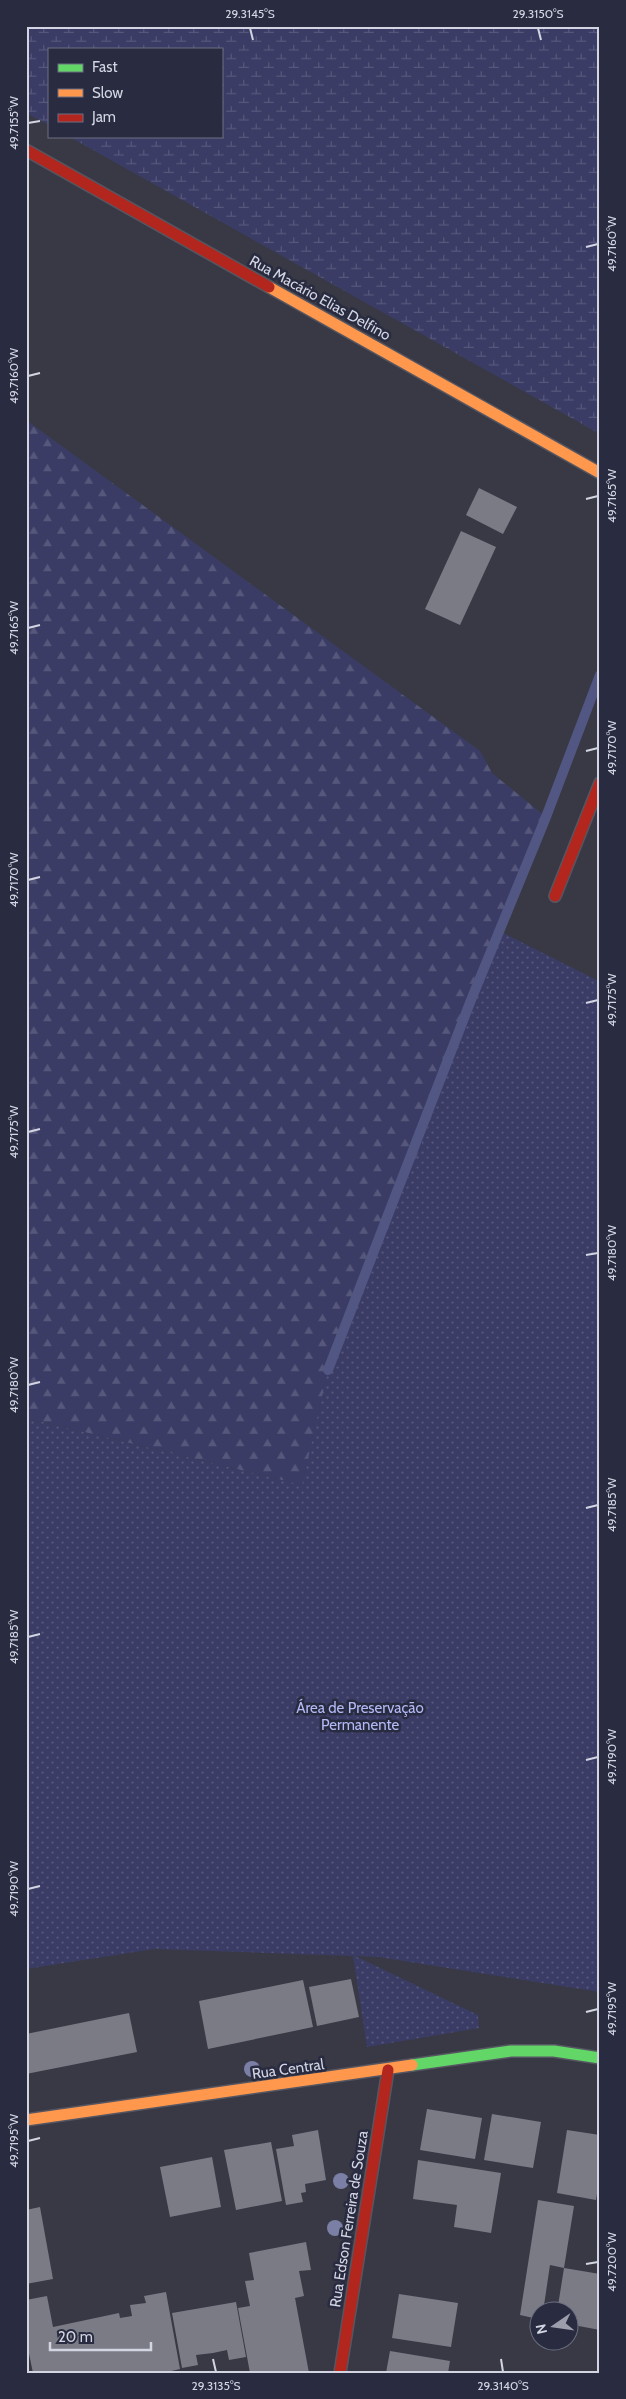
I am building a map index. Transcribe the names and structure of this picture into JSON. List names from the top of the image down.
{
  "streets": {
    "street": ["Rua Macário Elias Delfino", "Rua Central", "Rua Edson Ferreira de Souza"]
  },
  "crossings": [
    ["Rua Central", "Rua Edson Ferreira de Souza"]
  ],
  "parks": ["Área de Preservação Permanente"],
  "legend": ["Fast", "Slow", "Jam"],
  "scale_bar": "20 m",
  "north": "left",
  "coordinates": [
    "29.3145°S",
    "29.3150°S",
    "49.7155°W",
    "49.7160°W",
    "49.7165°W",
    "49.7170°W",
    "49.7175°W",
    "49.7180°W",
    "49.7185°W",
    "49.7190°W",
    "49.7195°W",
    "49.7200°W",
    "29.3135°S",
    "29.3140°S"
  ]
}
